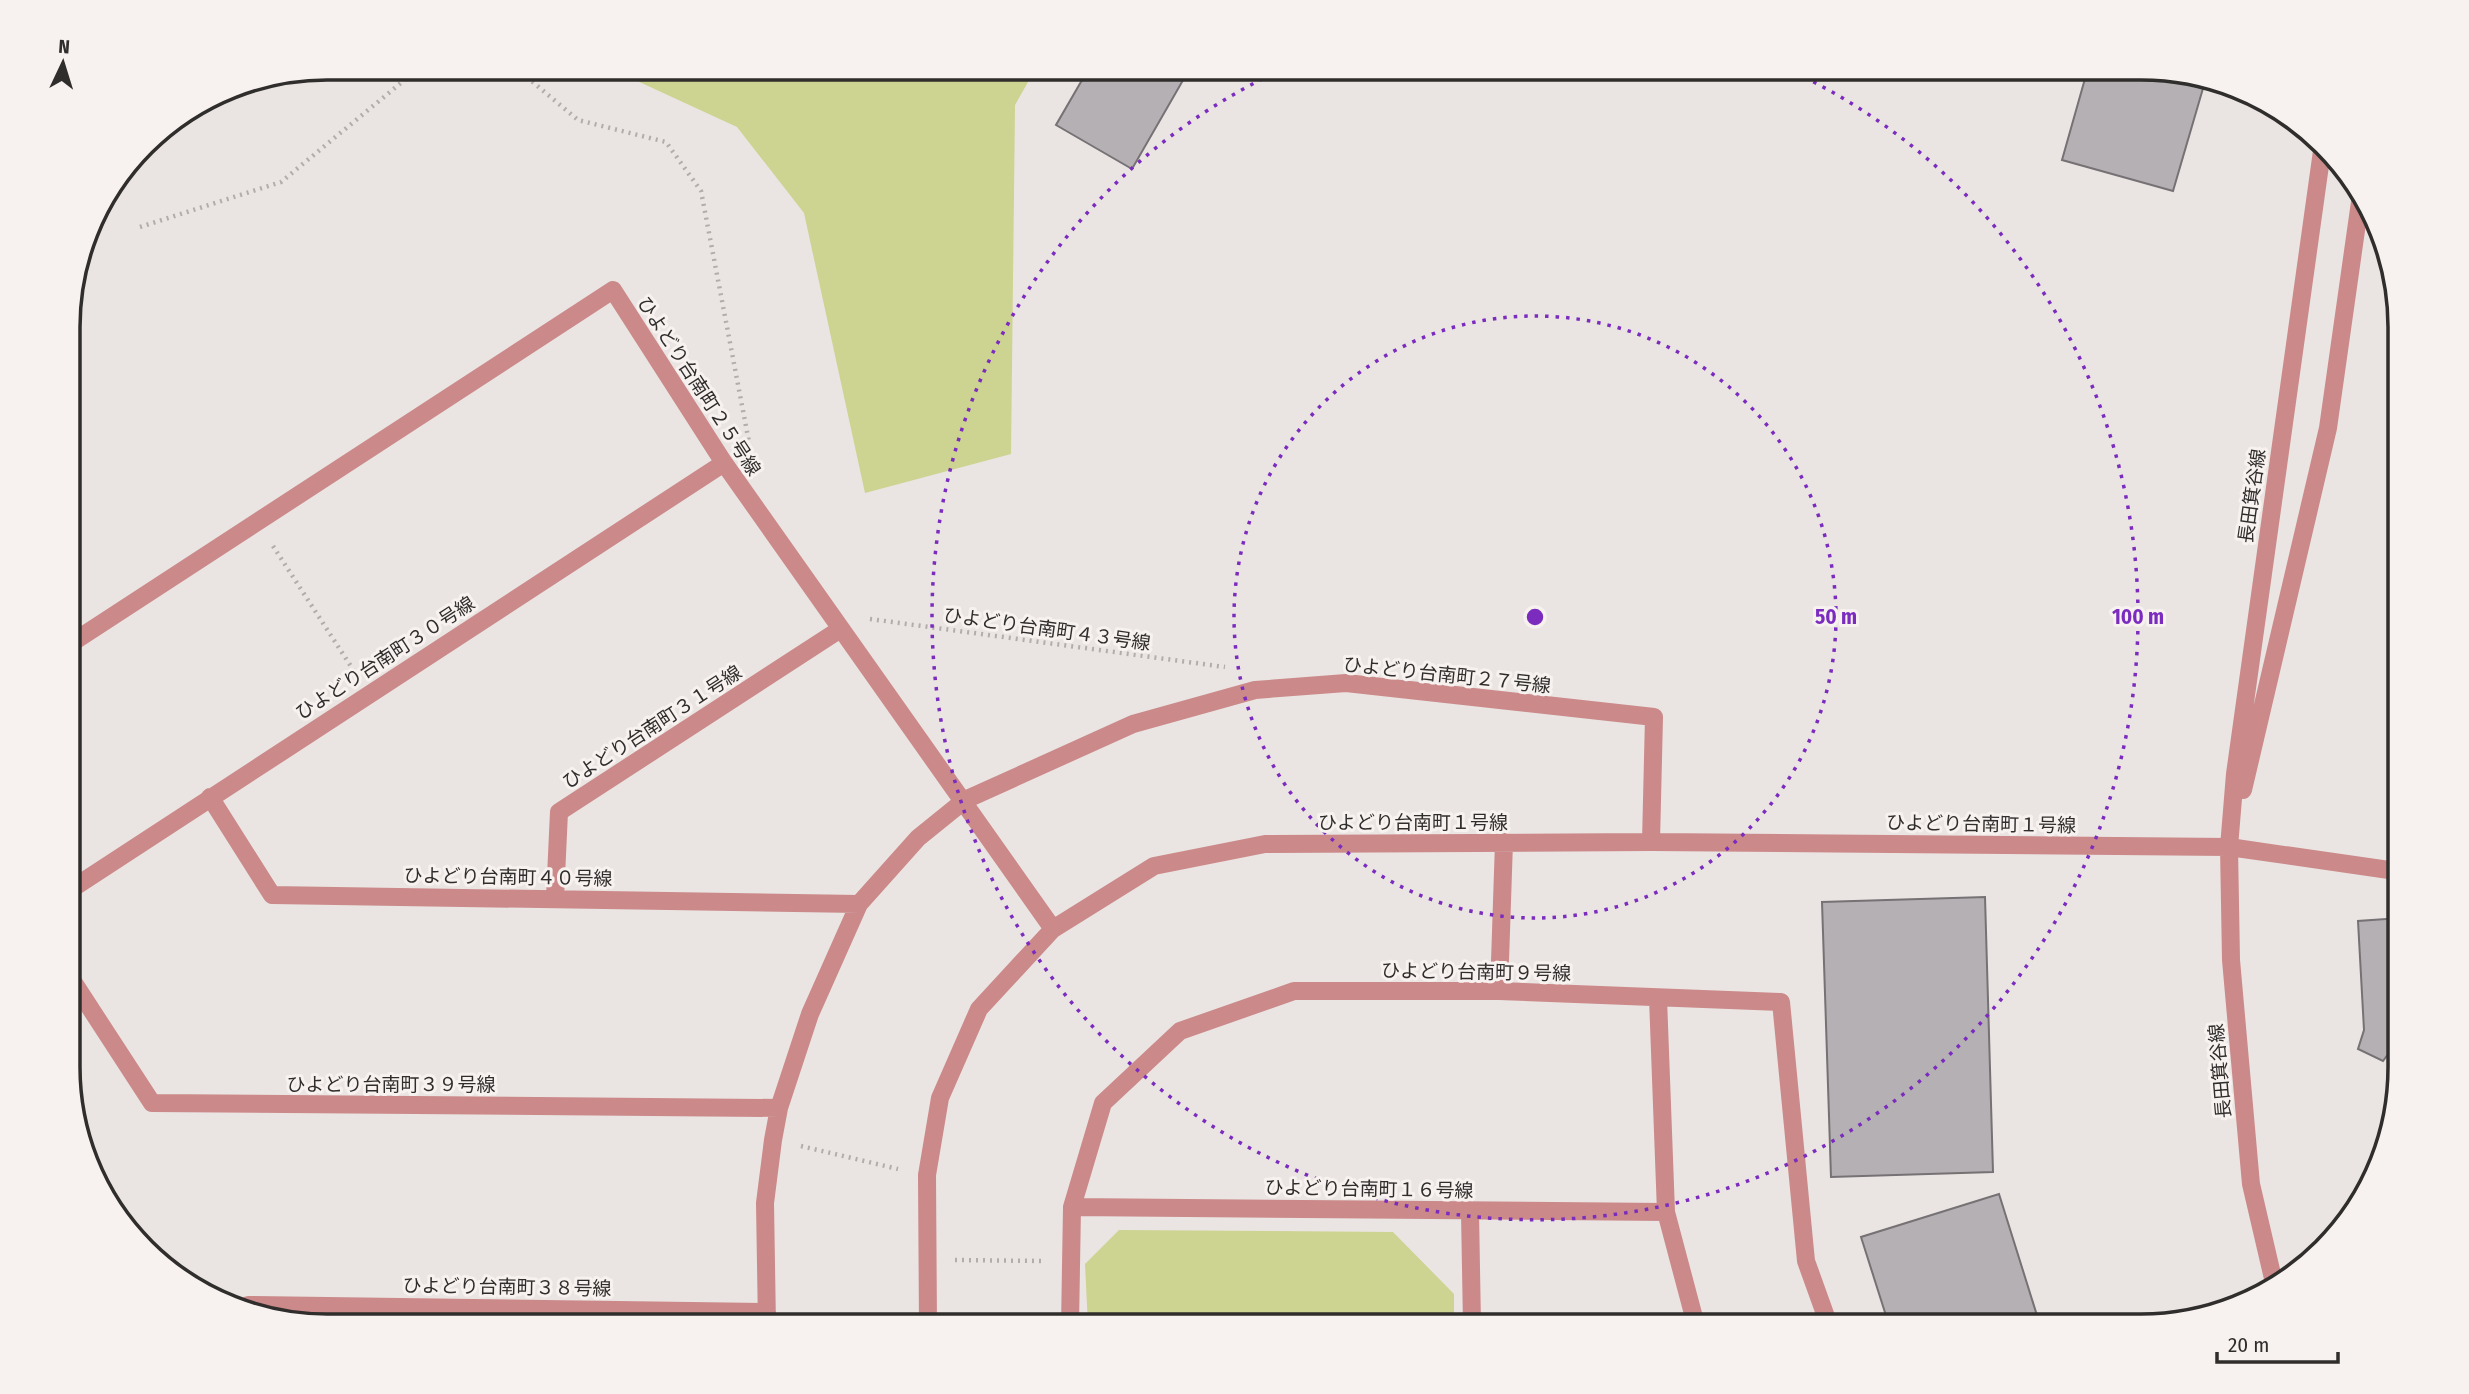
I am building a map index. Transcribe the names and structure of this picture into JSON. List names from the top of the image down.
{
  "streets": {
    "street": [
      "ひよどり台南町２５号線",
      "長田箕谷線",
      "ひよどり台南町３０号線",
      "ひよどり台南町２７号線",
      "ひよどり台南町３１号線",
      "ひよどり台南町１号線",
      "ひよどり台南町４０号線",
      "ひよどり台南町９号線",
      "ひよどり台南町３９号線",
      "ひよどり台南町１６号線",
      "ひよどり台南町３８号線"
    ],
    "path": ["ひよどり台南町４３号線"]
  },
  "crossings": [
    ["ひよどり台南町２５号線", "ひよどり台南町４３号線"],
    ["ひよどり台南町２５号線", "ひよどり台南町３０号線"],
    ["ひよどり台南町２５号線", "ひよどり台南町２７号線"],
    ["ひよどり台南町２５号線", "ひよどり台南町３１号線"],
    ["ひよどり台南町２５号線", "ひよどり台南町１号線"],
    ["長田箕谷線", "ひよどり台南町１号線"],
    ["ひよどり台南町４３号線", "ひよどり台南町２７号線"],
    ["ひよどり台南町３０号線", "ひよどり台南町４０号線"],
    ["ひよどり台南町２７号線", "ひよどり台南町１号線"],
    ["ひよどり台南町２７号線", "ひよどり台南町４０号線"],
    ["ひよどり台南町２７号線", "ひよどり台南町３９号線"],
    ["ひよどり台南町３１号線", "ひよどり台南町４０号線"],
    ["ひよどり台南町９号線", "ひよどり台南町１６号線"]
  ],
  "scale_bar": "20 m",
  "north": "top",
  "rings": ["50 m", "100 m"]
}
